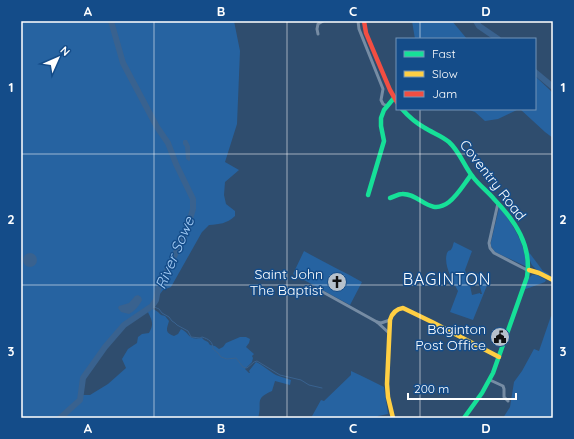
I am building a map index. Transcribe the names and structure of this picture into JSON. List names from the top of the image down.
{
  "streets": {
    "street": ["Coventry Road"]
  },
  "districts": ["BAGINTON"],
  "water": ["River Sowe"],
  "places": {
    "church": ["Saint John The Baptist"],
    "public building": ["Baginton Post Office"]
  },
  "legend": ["Fast", "Slow", "Jam"],
  "scale_bar": "200 m",
  "north": "top right",
  "grid": {
    "columns": [
      "A",
      "B",
      "C",
      "D"
    ],
    "rows": ["1", "2", "3"]
  }
}
